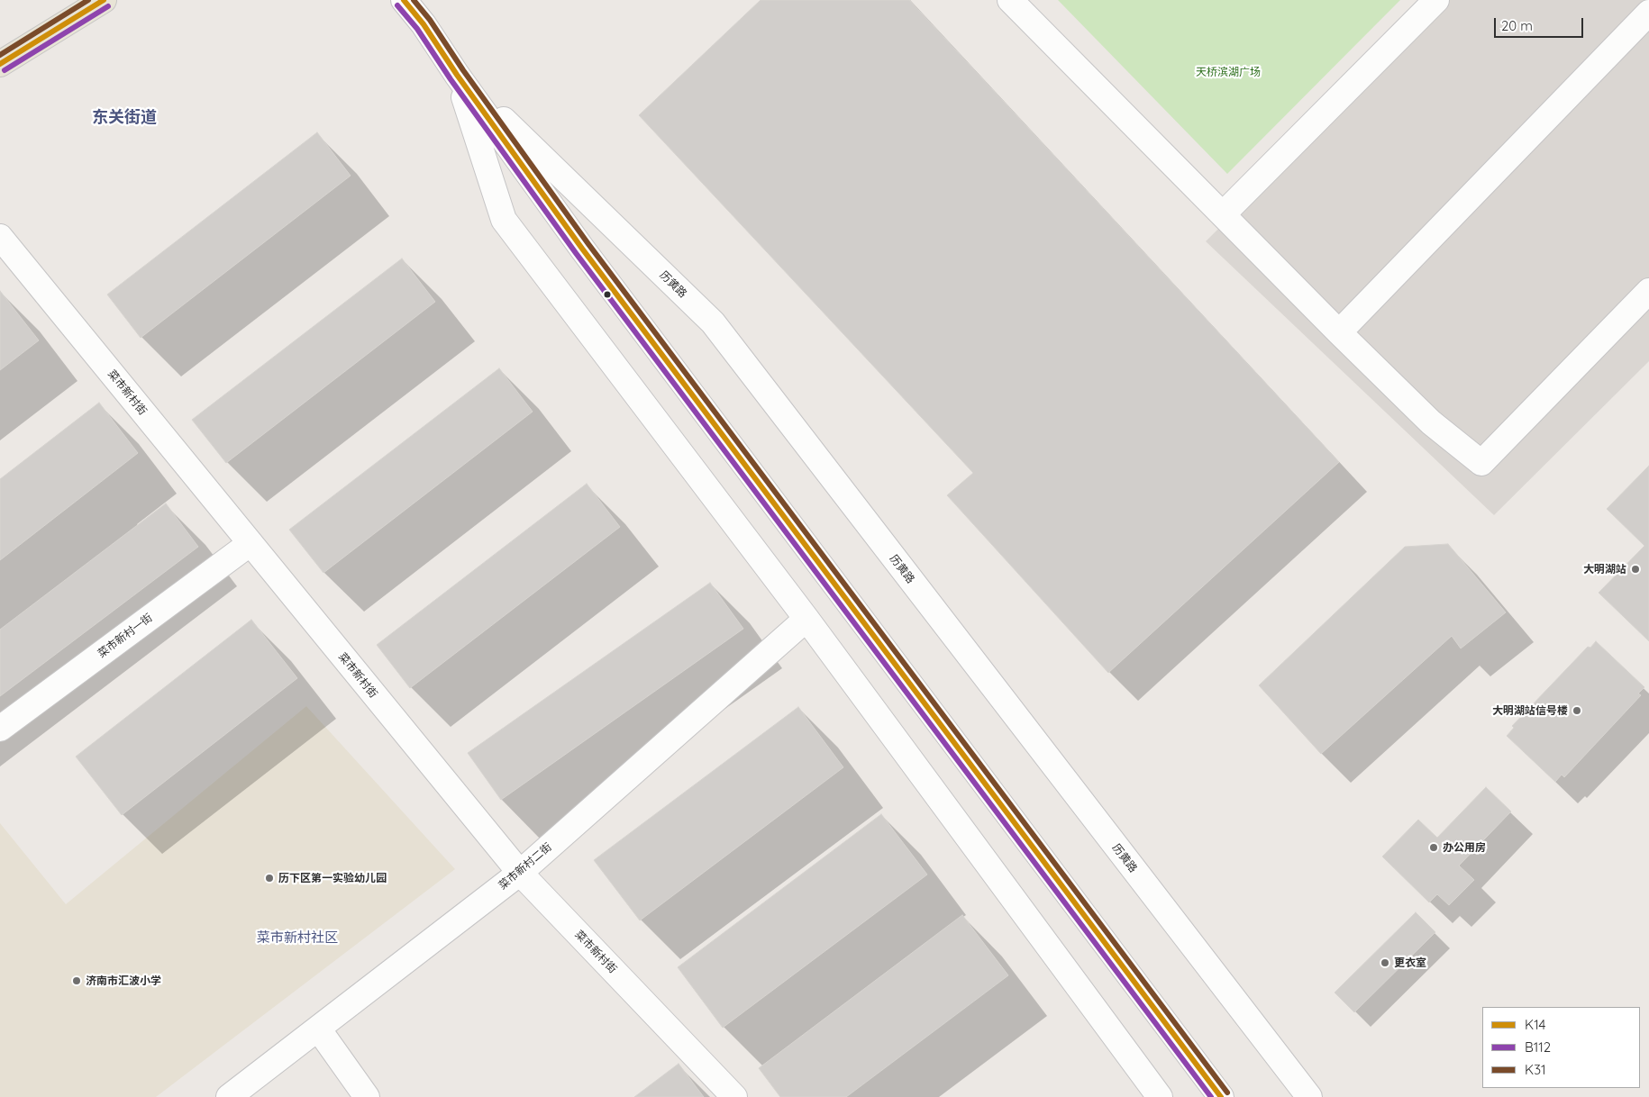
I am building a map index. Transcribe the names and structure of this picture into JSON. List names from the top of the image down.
{
  "streets": {
    "street": [
      "历黄路",
      "菜市新村街",
      "菜市新村一街",
      "菜市新村二街"
    ]
  },
  "crossings": [
    ["历黄路", "菜市新村二街"],
    ["菜市新村街", "菜市新村一街"],
    ["菜市新村街", "菜市新村二街"]
  ],
  "districts": ["东关街道", "菜市新村社区"],
  "parks": ["天桥滨湖广场"],
  "places": [
    "大明湖站",
    "大明湖站信号楼",
    "办公用房",
    "历下区第一实验幼儿园",
    "更衣室",
    "济南市汇波小学"
  ],
  "lines": ["transit line K14", "transit line K31", "transit line B112"],
  "legend": ["K14", "B112", "K31"],
  "scale_bar": "20 m"
}
